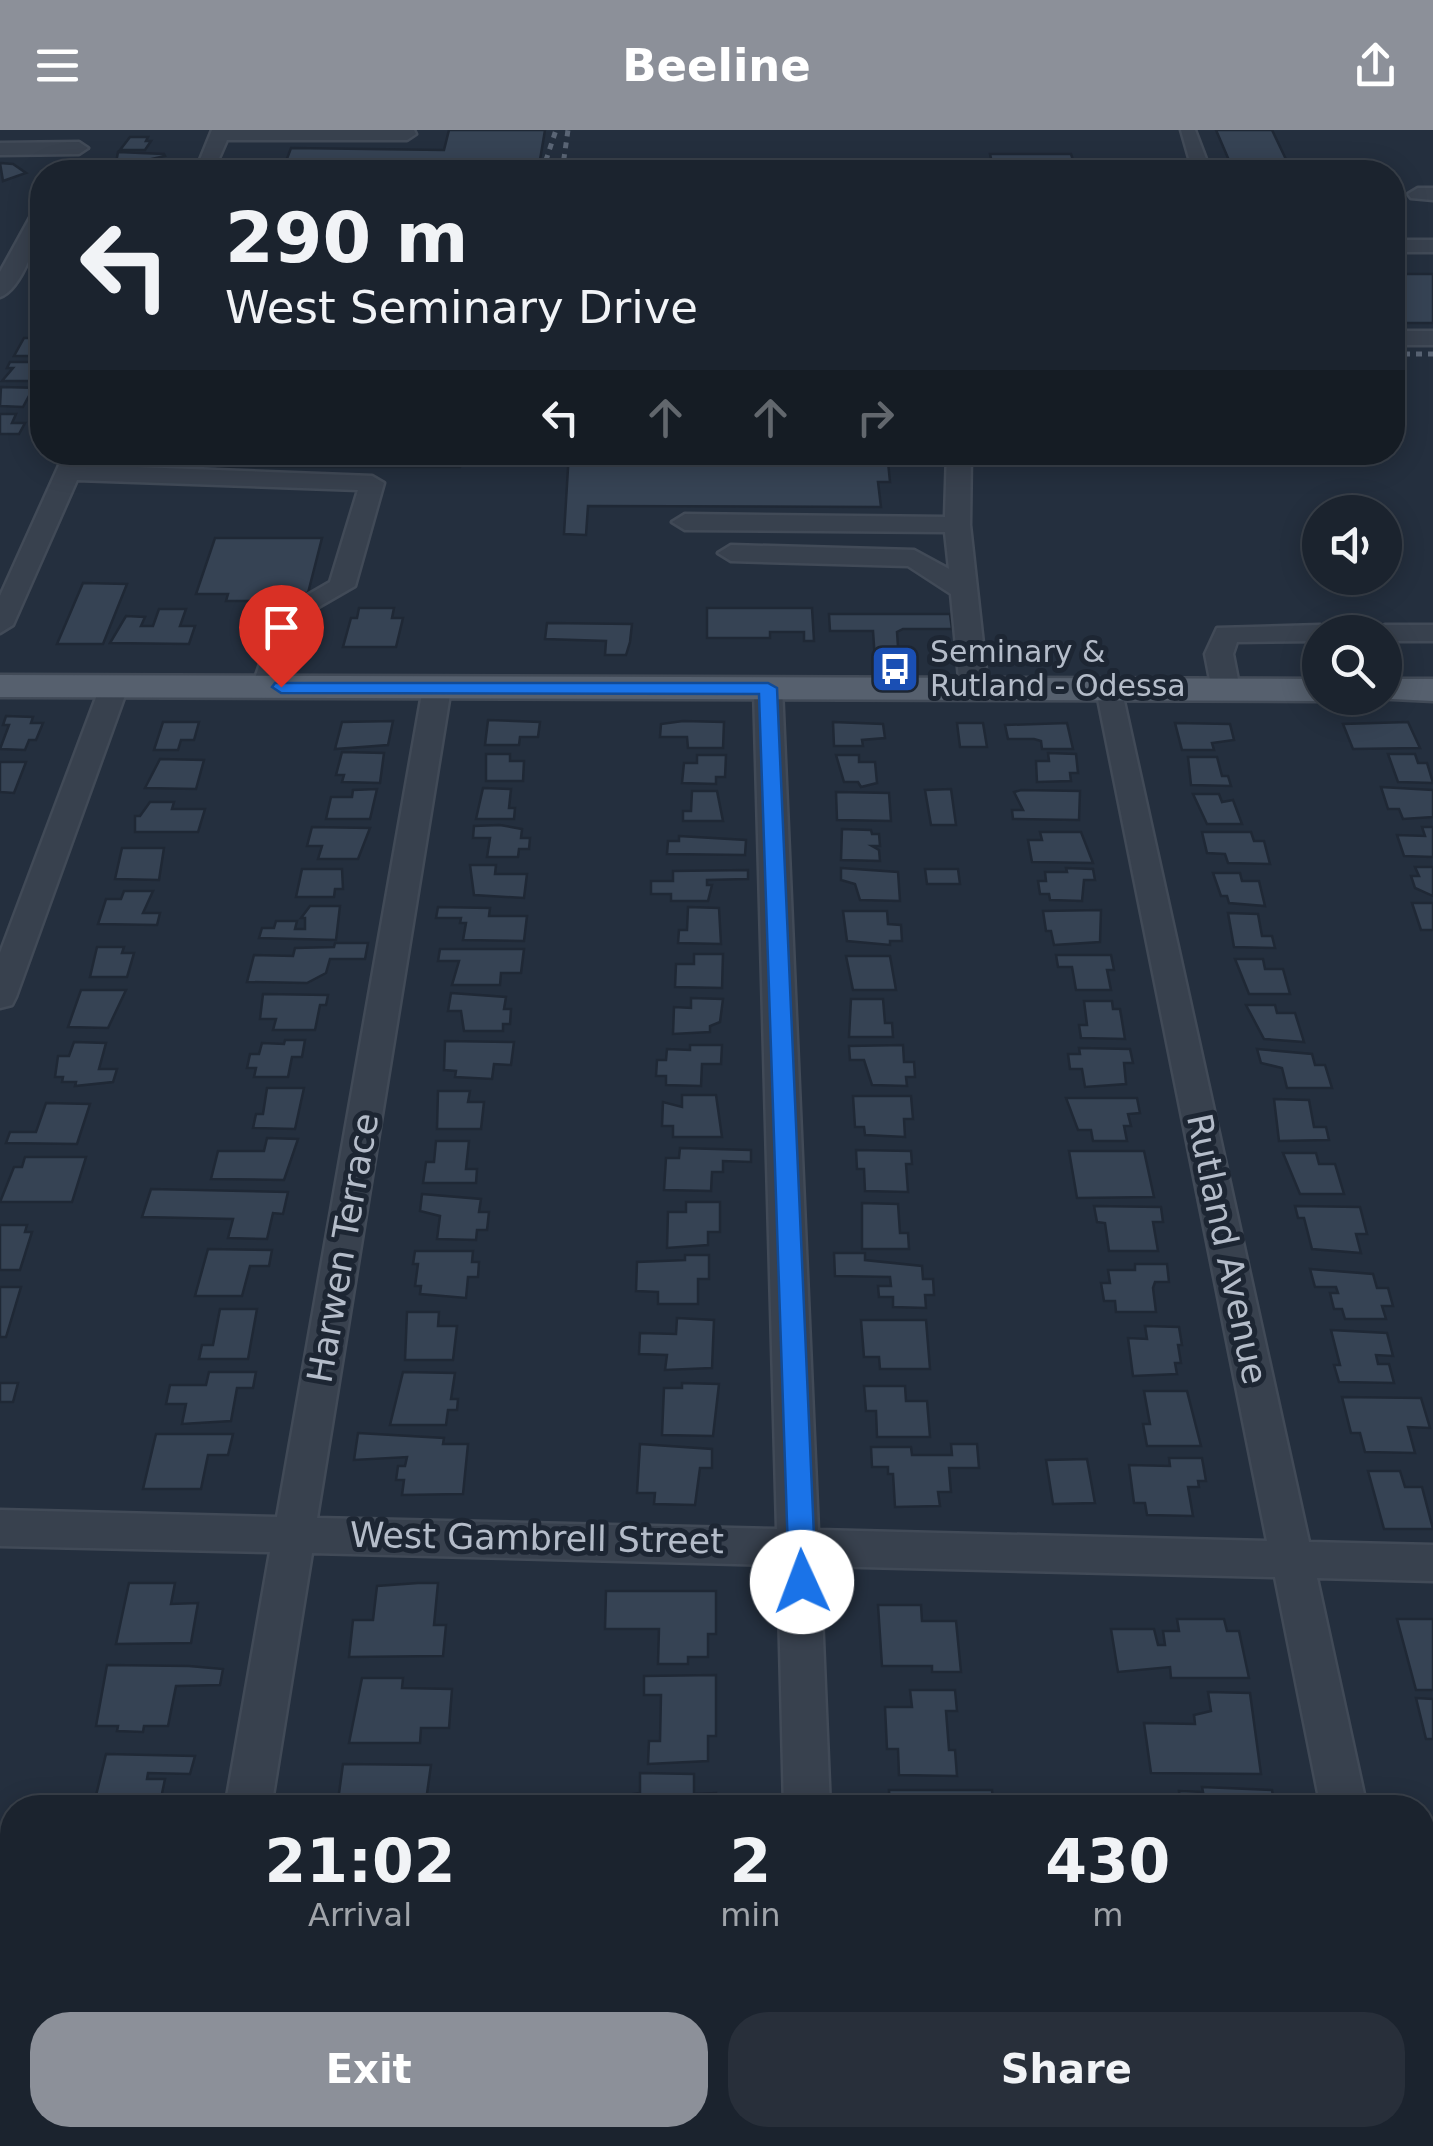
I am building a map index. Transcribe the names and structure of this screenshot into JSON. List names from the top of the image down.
{
  "streets": {
    "street": ["Harwen Terrace", "Rutland Avenue", "West Gambrell Street"]
  },
  "crossings": [
    ["Harwen Terrace", "West Gambrell Street"],
    ["Rutland Avenue", "West Gambrell Street"]
  ],
  "places": {
    "bus stop": ["Seminary & Rutland - Odessa"]
  },
  "page": {
    "header": "Beeline",
    "turn": ["290 m", "West Seminary Drive"],
    "eta": [
      "21:02",
      "Arrival",
      "2",
      "min",
      "430",
      "m"
    ],
    "buttons": ["Exit", "Share"]
  }
}
